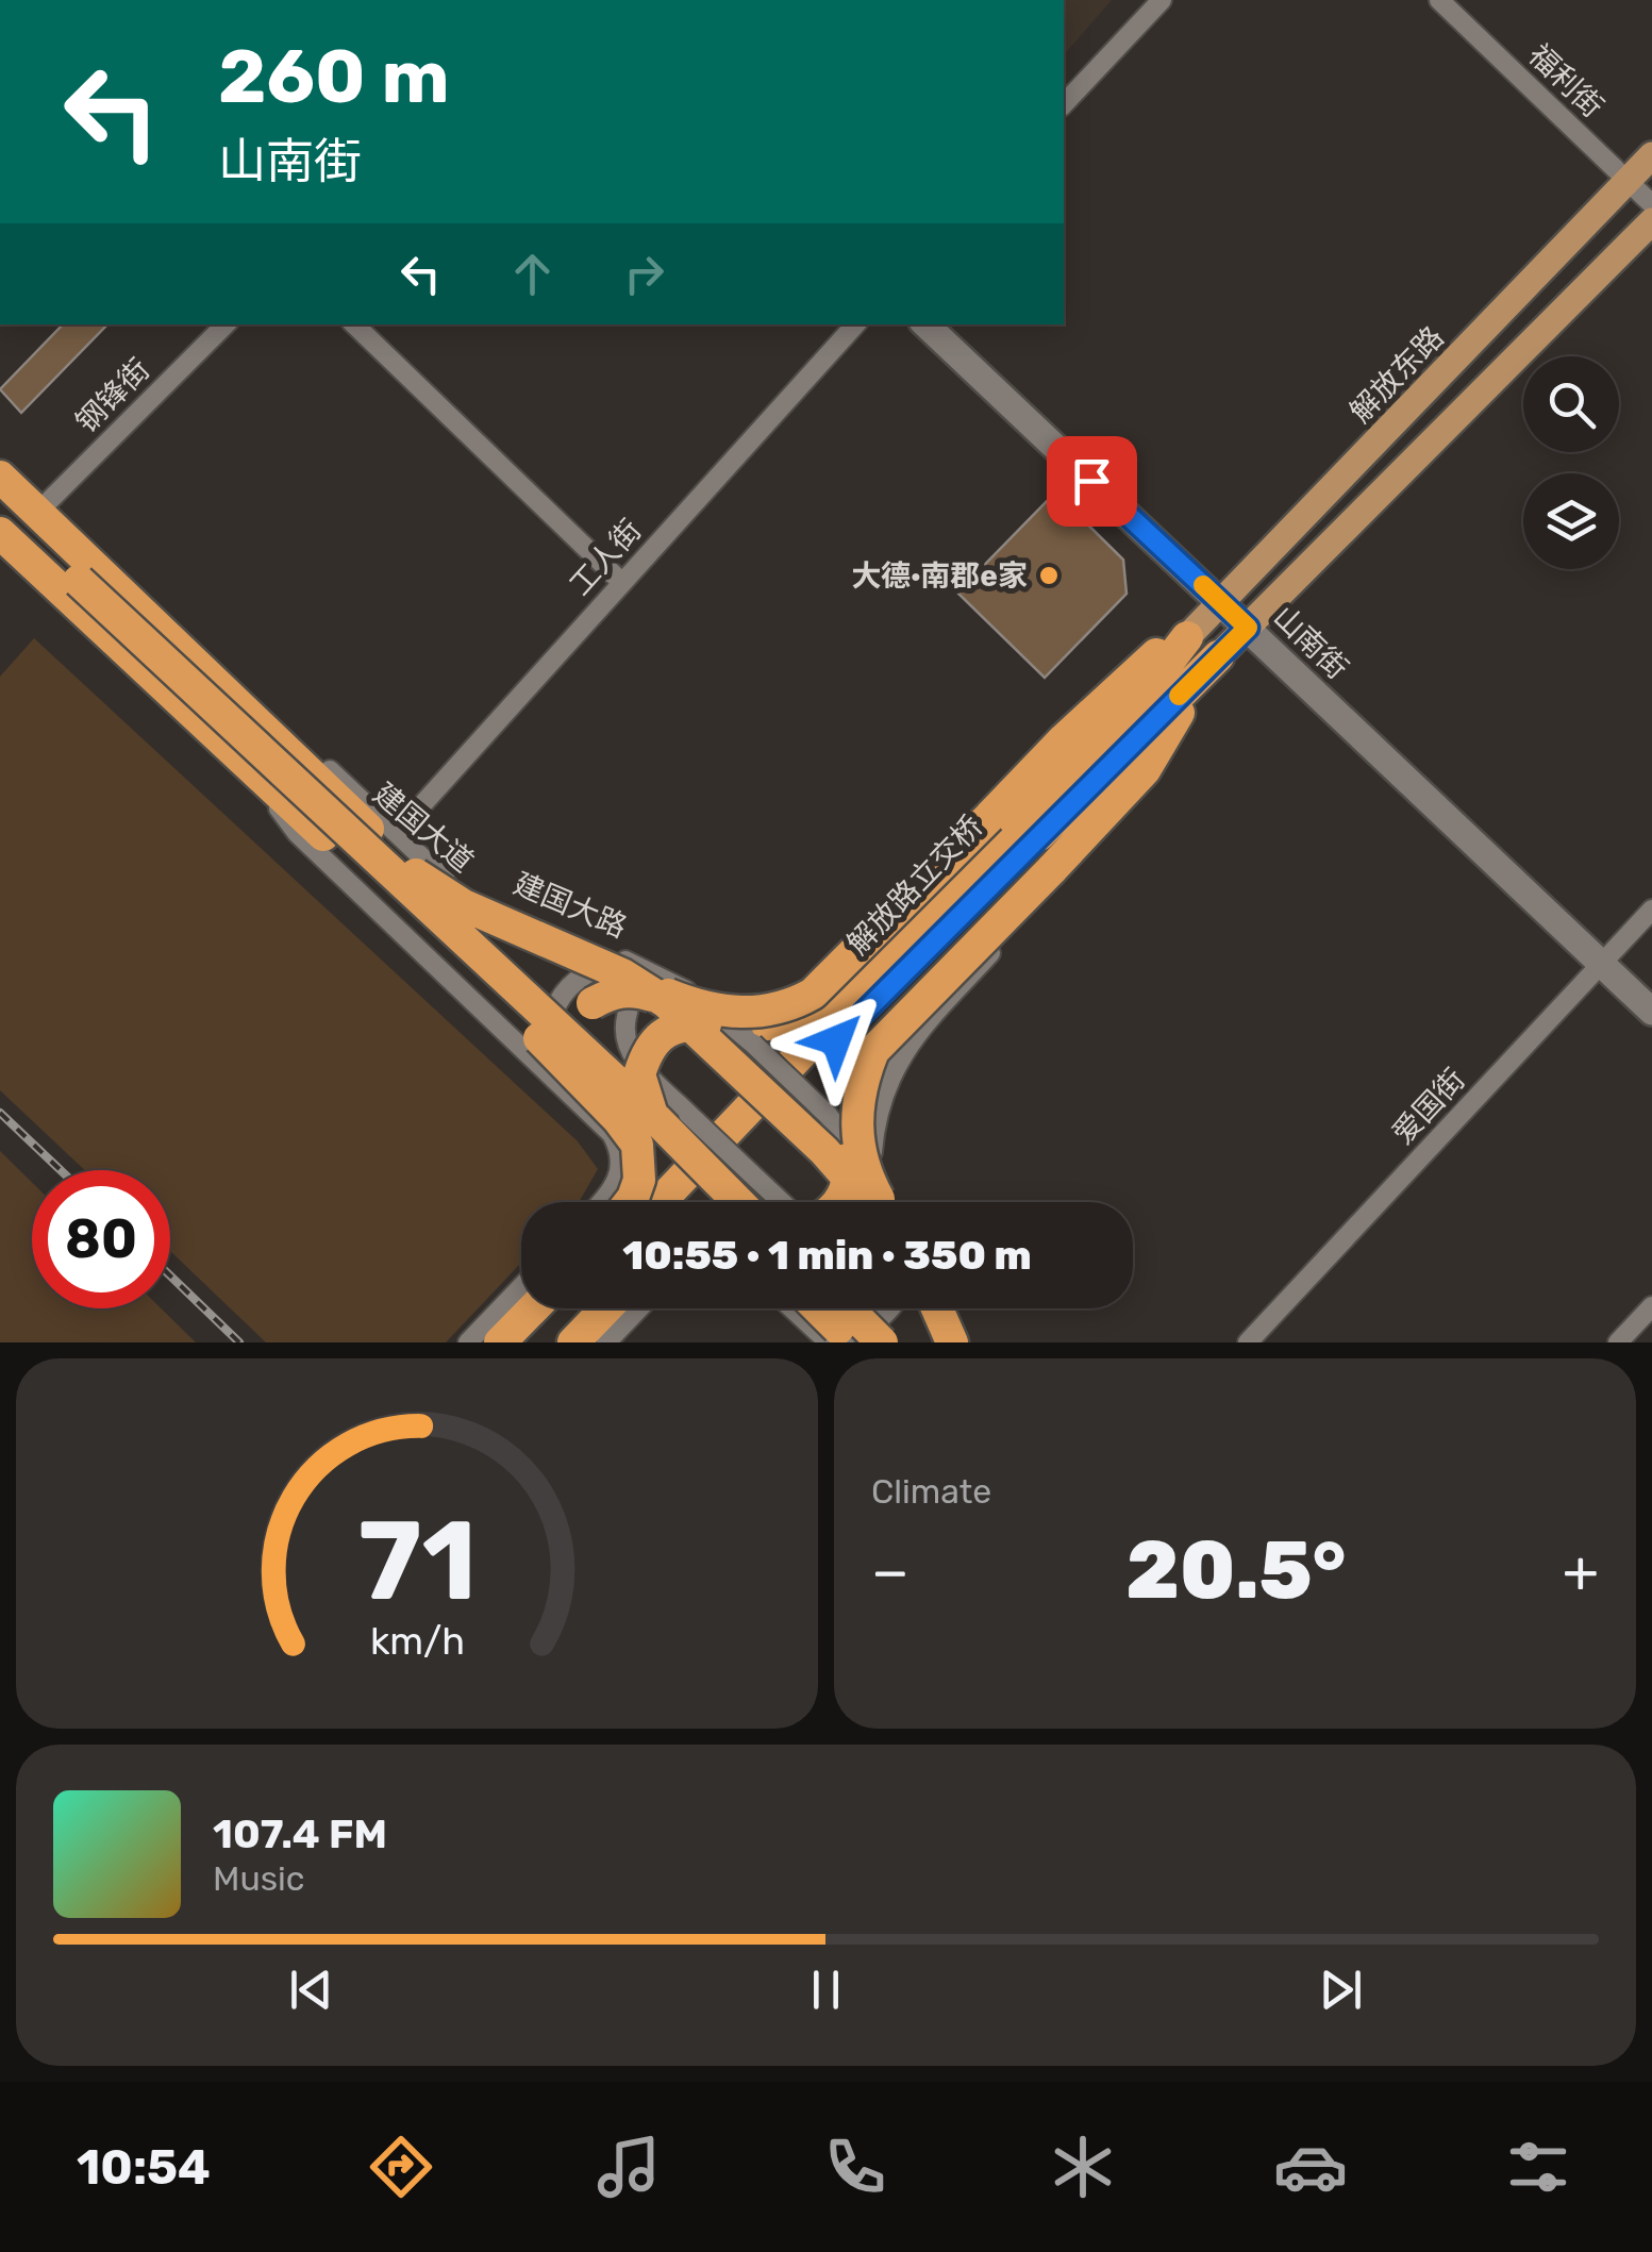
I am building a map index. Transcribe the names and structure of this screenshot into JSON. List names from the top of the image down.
{
  "streets": {
    "highway": ["建国大道", "解放路立交桥"],
    "main road": ["解放东路", "山南街"],
    "street": [
      "福利街",
      "钢锋街",
      "工人街",
      "爱国街"
    ]
  },
  "crossings": [
    ["福利街", "解放东路"],
    ["解放东路", "山南街"],
    ["解放东路", "解放路立交桥"],
    ["钢锋街", "建国大道"],
    ["工人街", "建国大道"],
    ["山南街", "爱国街"]
  ],
  "places": ["大德·南郡e家"],
  "page": {
    "turn": ["260 m", "山南街"],
    "limit": "80",
    "trip": "10:55 · 1 min · 350 m",
    "tile": "Climate",
    "heat": ["−", "20.5°", "+"],
    "song": ["107.4 FM", "Music"],
    "tabs": "10:54",
    "gauge": ["71", "km/h"]
  }
}
